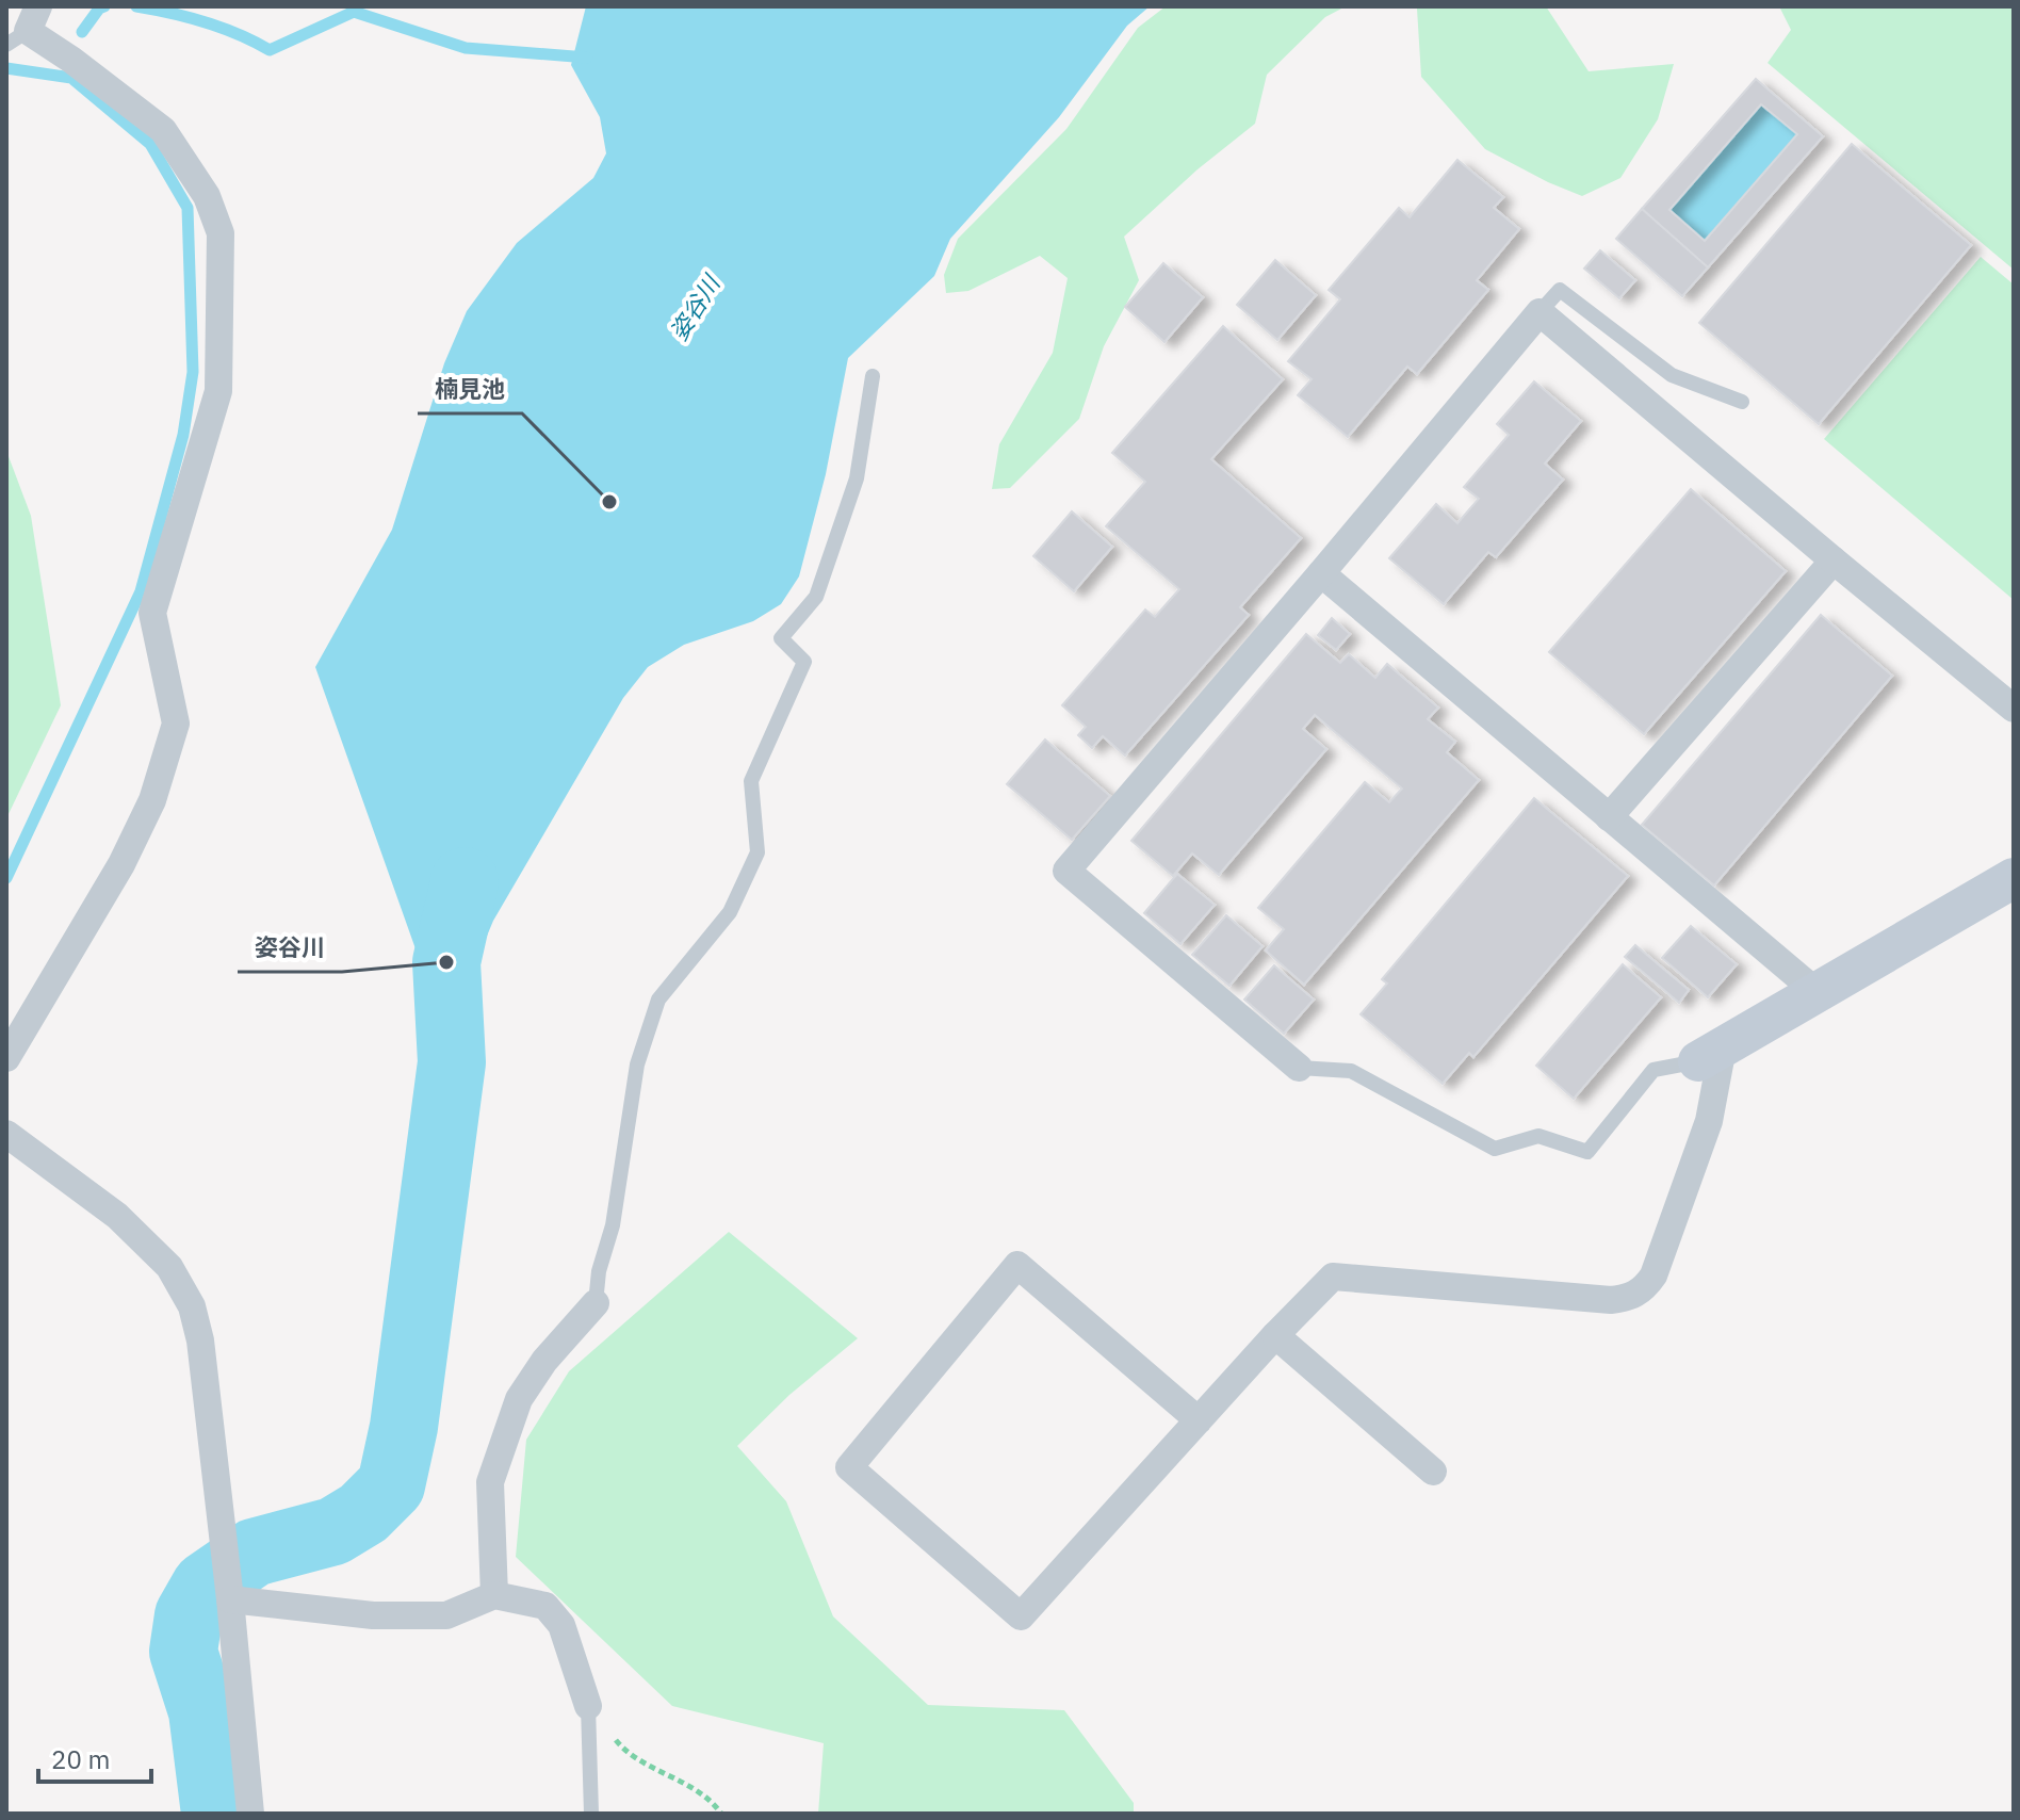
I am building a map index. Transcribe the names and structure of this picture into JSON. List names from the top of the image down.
{
  "water": ["姿谷川"],
  "places": ["楠見池", "姿谷川"],
  "scale_bar": "20 m"
}
